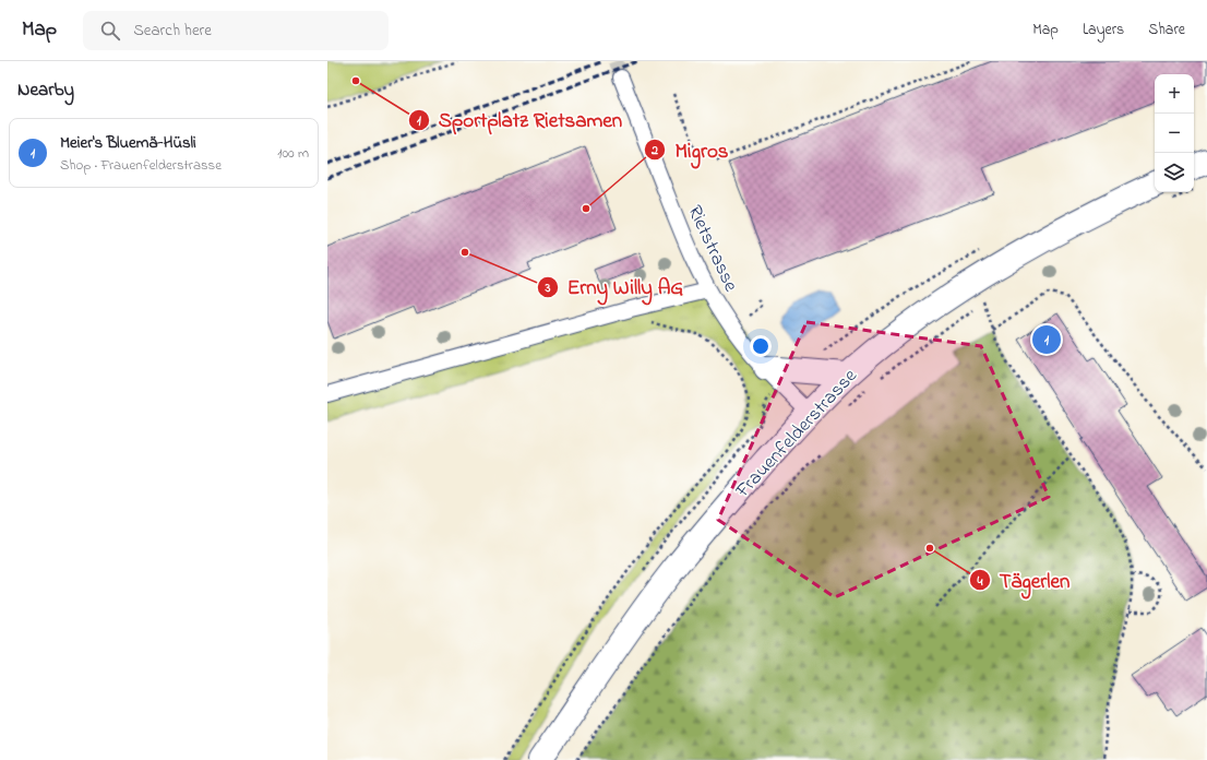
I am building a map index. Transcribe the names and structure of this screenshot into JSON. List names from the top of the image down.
{
  "streets": {
    "main road": ["Frauenfelderstrasse"],
    "street": ["Rietstrasse"]
  },
  "crossings": [
    ["Rietstrasse", "Frauenfelderstrasse"]
  ],
  "places": [
    "Sportplatz Rietsamen",
    "Migros",
    "Erny Willy AG",
    "Tägerlen"
  ],
  "page": {
    "header": "Map",
    "search": "Search here",
    "nav": ["Map", "Layers", "Share"],
    "heading": "Nearby",
    "map_buttons": ["+", "−"],
    "list": [
      {
        "mark": "1",
        "name": "Meier's Bluemä-Hüsli",
        "note": "Shop · Frauenfelderstrasse",
        "value": "100 m"
      }
    ],
    "pins": "1"
  }
}
